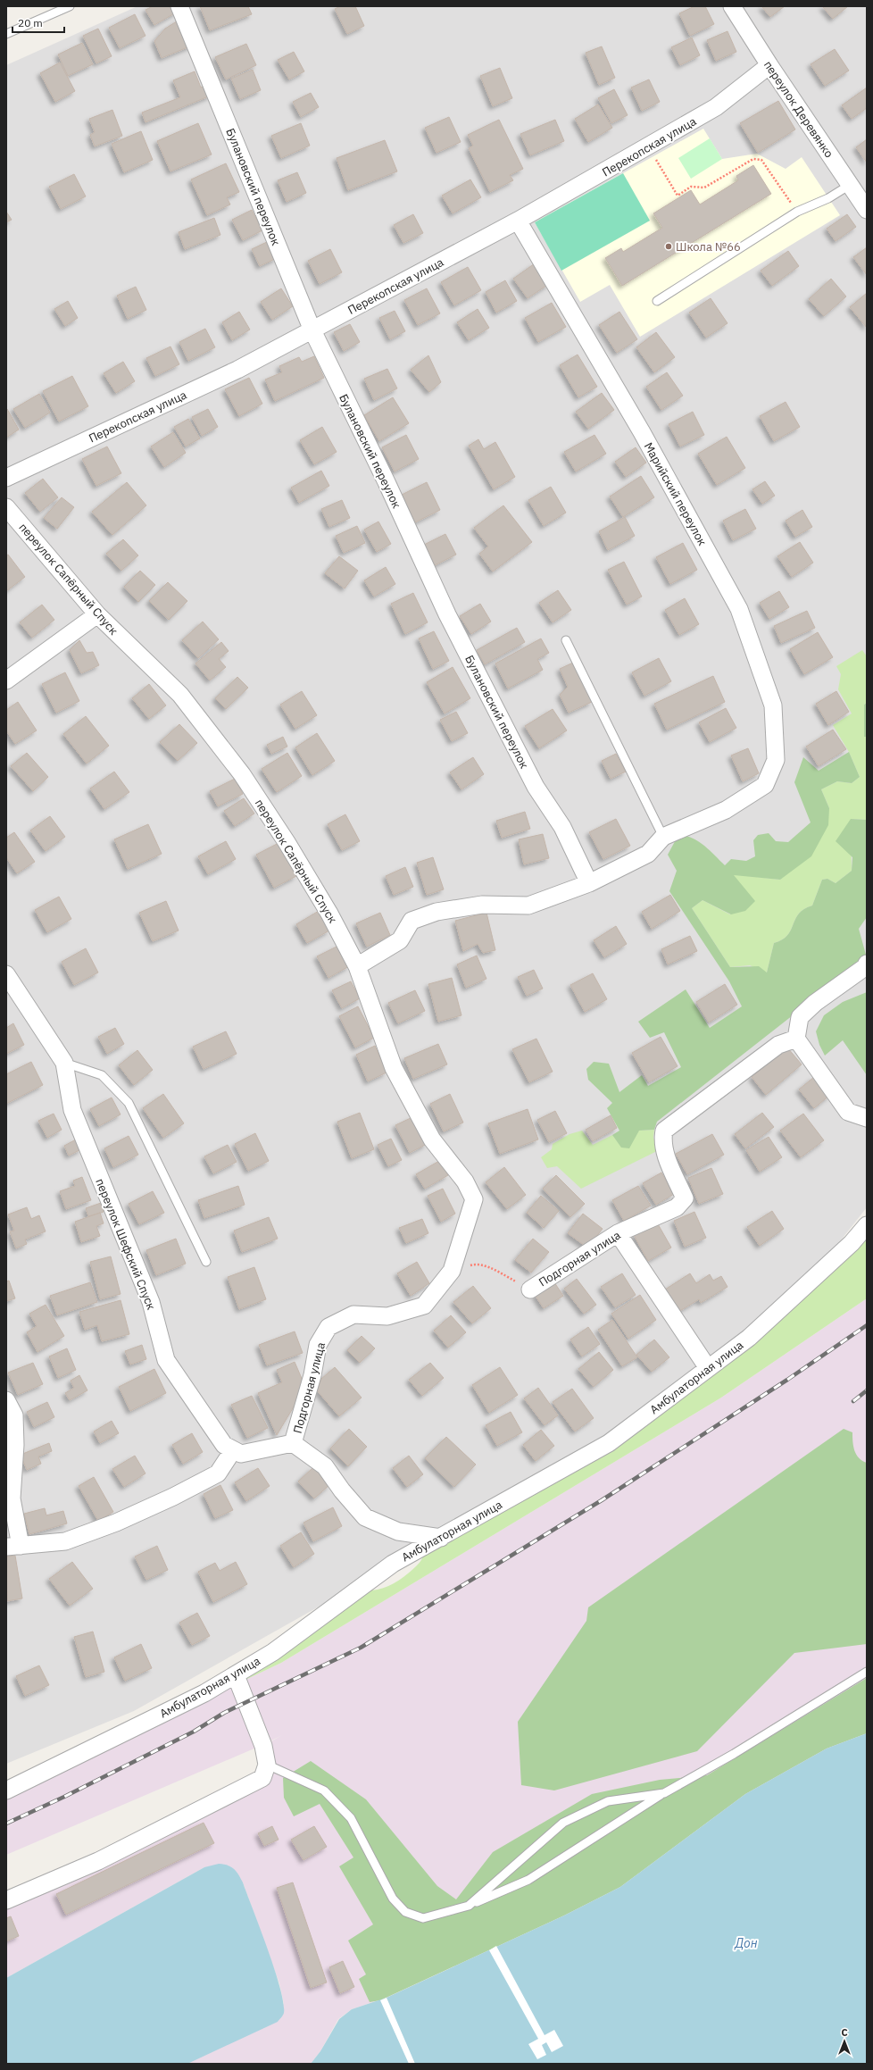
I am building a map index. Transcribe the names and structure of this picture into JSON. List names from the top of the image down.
{
  "streets": {
    "street": [
      "переулок Деревянко",
      "Перекопская улица",
      "Булановский переулок",
      "Марийский переулок",
      "переулок Сапёрный Спуск",
      "переулок Шефский Спуск",
      "Подгорная улица",
      "Амбулаторная улица"
    ]
  },
  "crossings": [
    ["переулок Деревянко", "Перекопская улица"],
    ["Перекопская улица", "Булановский переулок"],
    ["Перекопская улица", "Марийский переулок"],
    ["переулок Сапёрный Спуск", "Подгорная улица"],
    ["Подгорная улица", "Амбулаторная улица"]
  ],
  "water": ["Дон"],
  "places": ["Школа №66"],
  "scale_bar": "20 m",
  "north": "top"
}
